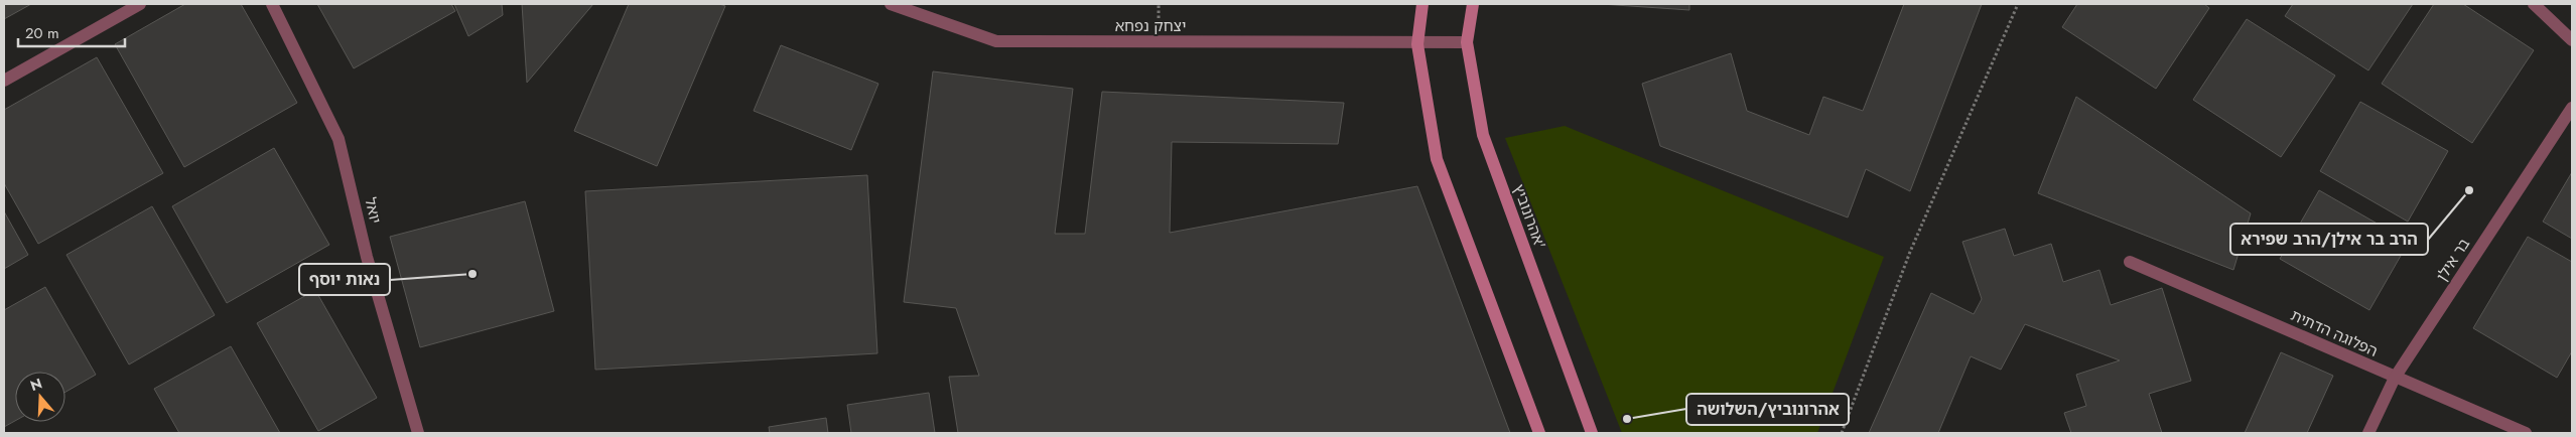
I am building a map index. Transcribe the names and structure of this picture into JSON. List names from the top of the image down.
{
  "streets": {
    "street": [
      "יצחק נפחא",
      "יואל",
      "אהרונוביץ'",
      "בר אילן",
      "הפלוגה הדתית"
    ]
  },
  "crossings": [
    ["יצחק נפחא", "אהרונוביץ'"],
    ["בר אילן", "הפלוגה הדתית"]
  ],
  "places": ["הרב בר אילן/הרב שפירא", "נאות יוסף", "אהרונוביץ/השלושה"],
  "scale_bar": "20 m",
  "north": "top"
}
